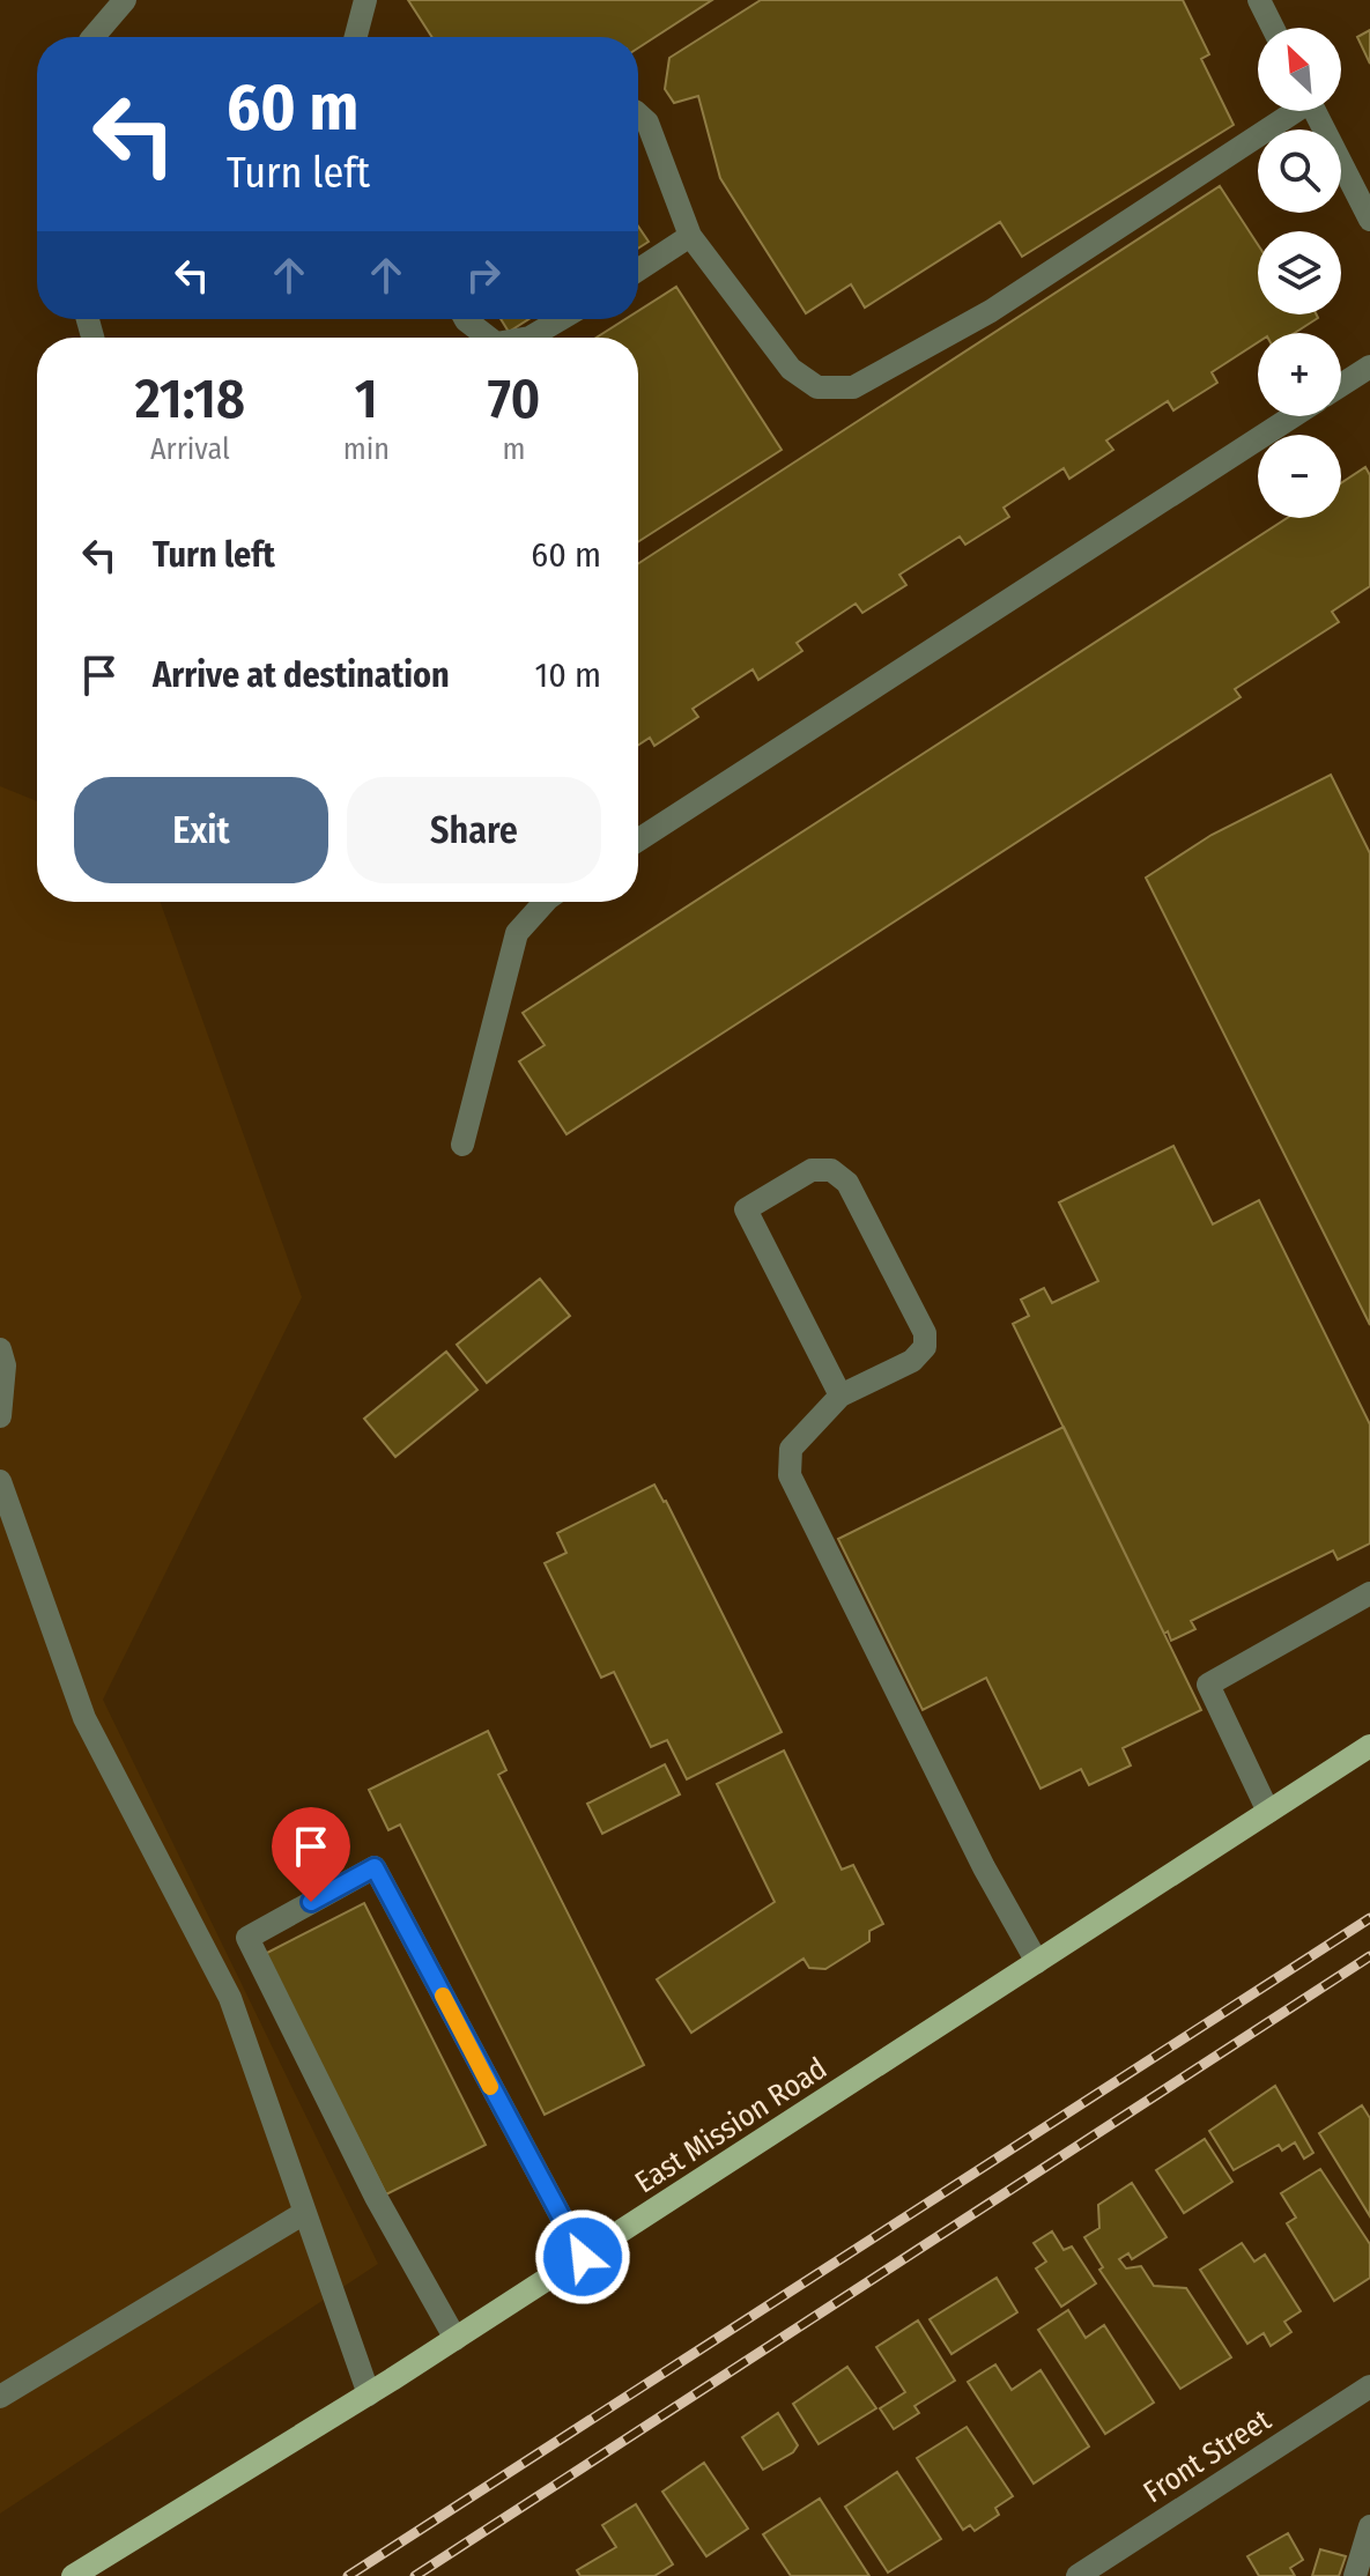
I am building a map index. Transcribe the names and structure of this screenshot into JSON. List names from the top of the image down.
{
  "streets": {
    "main road": ["East Mission Road"],
    "street": ["Front Street"]
  },
  "north": "top left",
  "page": {
    "map_buttons": ["+", "−"],
    "turn": ["60 m", "Turn left"],
    "eta": [
      "21:18",
      "Arrival",
      "1",
      "min",
      "70",
      "m"
    ],
    "list": [
      {
        "name": "Turn left",
        "value": "60 m"
      },
      {
        "name": "Arrive at destination",
        "value": "10 m"
      }
    ],
    "buttons": ["Exit", "Share"]
  }
}
